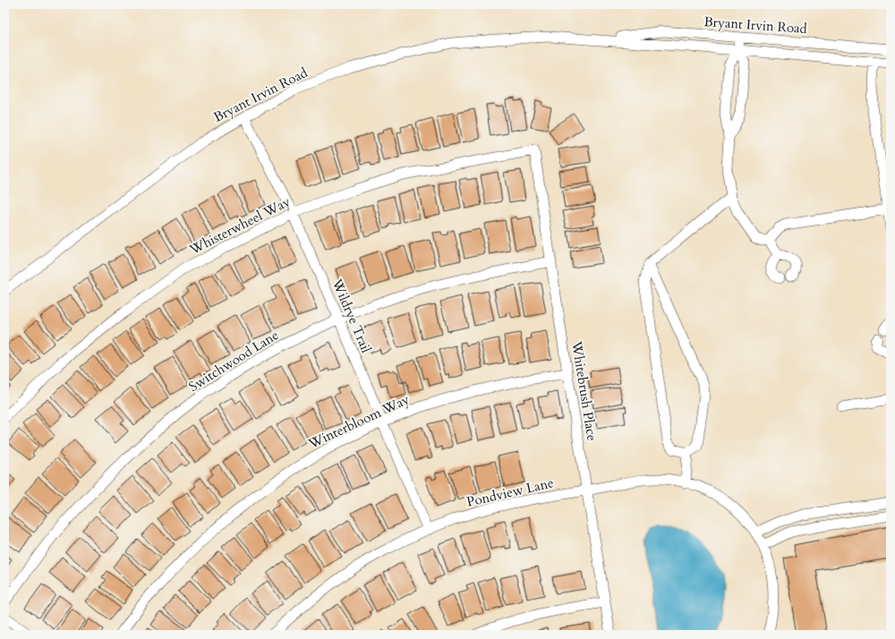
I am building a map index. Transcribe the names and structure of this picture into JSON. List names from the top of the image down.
{
  "streets": {
    "street": [
      "Bryant Irvin Road",
      "Whisterwheel Way",
      "Wildrye Trail",
      "Switchwood Lane",
      "Whitebrush Place",
      "Winterbloom Way",
      "Pondview Lane"
    ]
  },
  "crossings": [
    ["Bryant Irvin Road", "Wildrye Trail"],
    ["Whisterwheel Way", "Wildrye Trail"],
    ["Whisterwheel Way", "Whitebrush Place"],
    ["Wildrye Trail", "Switchwood Lane"],
    ["Wildrye Trail", "Winterbloom Way"],
    ["Wildrye Trail", "Pondview Lane"],
    ["Switchwood Lane", "Whitebrush Place"],
    ["Whitebrush Place", "Winterbloom Way"],
    ["Whitebrush Place", "Pondview Lane"]
  ]
}
